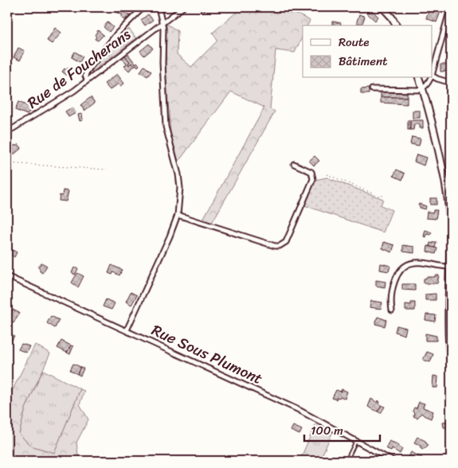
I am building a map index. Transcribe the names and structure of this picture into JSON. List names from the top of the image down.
{
  "streets": {
    "street": ["Rue de Foucherans", "Rue Sous Plumont"]
  },
  "legend": ["Route", "Bâtiment"],
  "scale_bar": "100 m"
}
